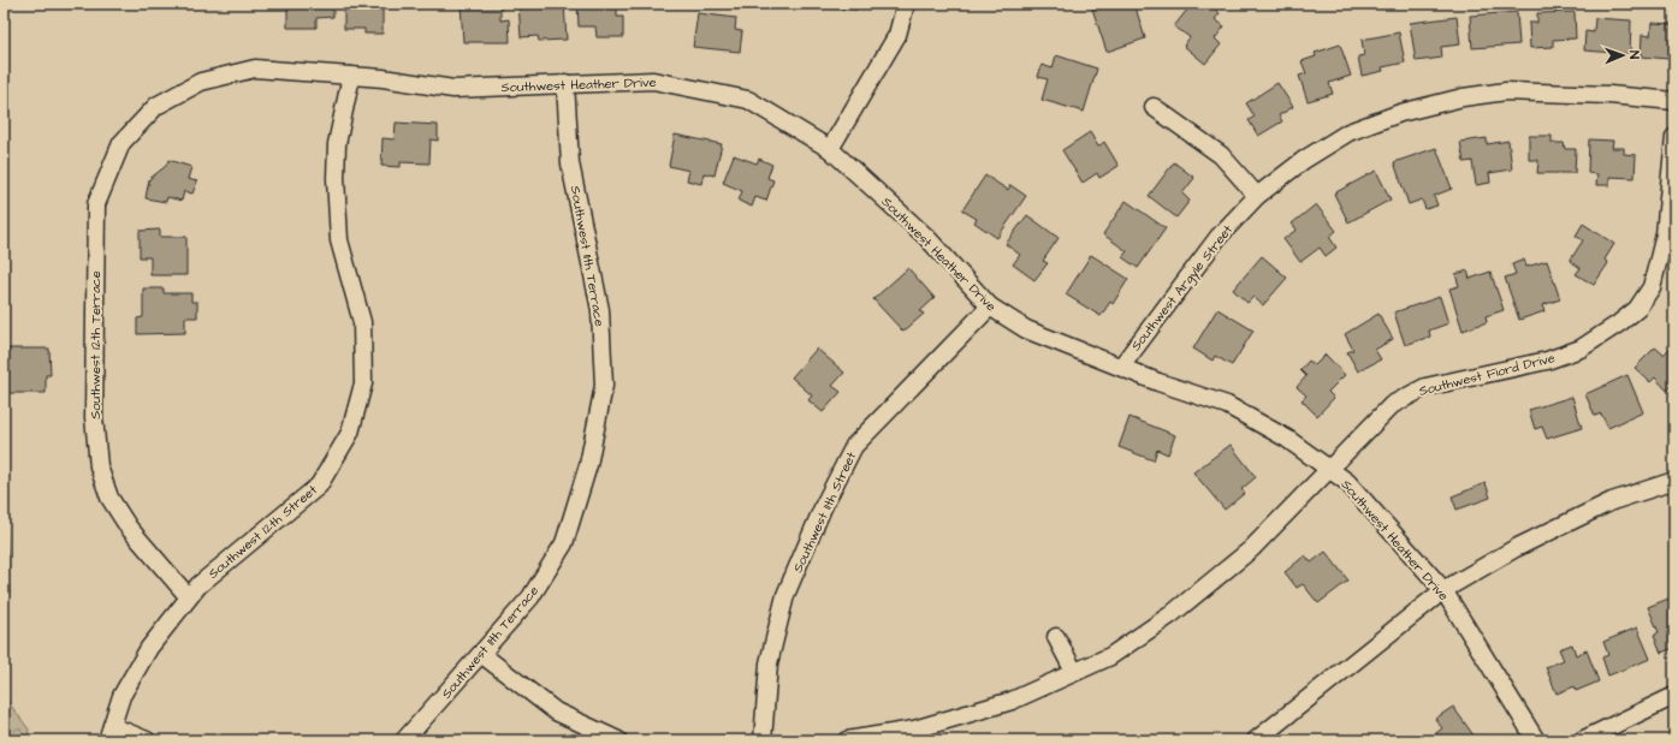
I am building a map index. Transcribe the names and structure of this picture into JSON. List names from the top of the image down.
{
  "streets": {
    "street": [
      "Southwest Heather Drive",
      "Southwest 11th Terrace",
      "Southwest Argyle Street",
      "Southwest 12th Terrace",
      "Southwest Fiord Drive",
      "Southwest 11th Street",
      "Southwest 12th Street"
    ]
  },
  "crossings": [
    ["Southwest Heather Drive", "Southwest 11th Terrace"],
    ["Southwest Heather Drive", "Southwest Argyle Street"],
    ["Southwest Heather Drive", "Southwest 12th Terrace"],
    ["Southwest Heather Drive", "Southwest Fiord Drive"],
    ["Southwest Heather Drive", "Southwest 11th Street"],
    ["Southwest Heather Drive", "Southwest 12th Street"],
    ["Southwest 12th Terrace", "Southwest 12th Street"]
  ],
  "north": "right"
}
